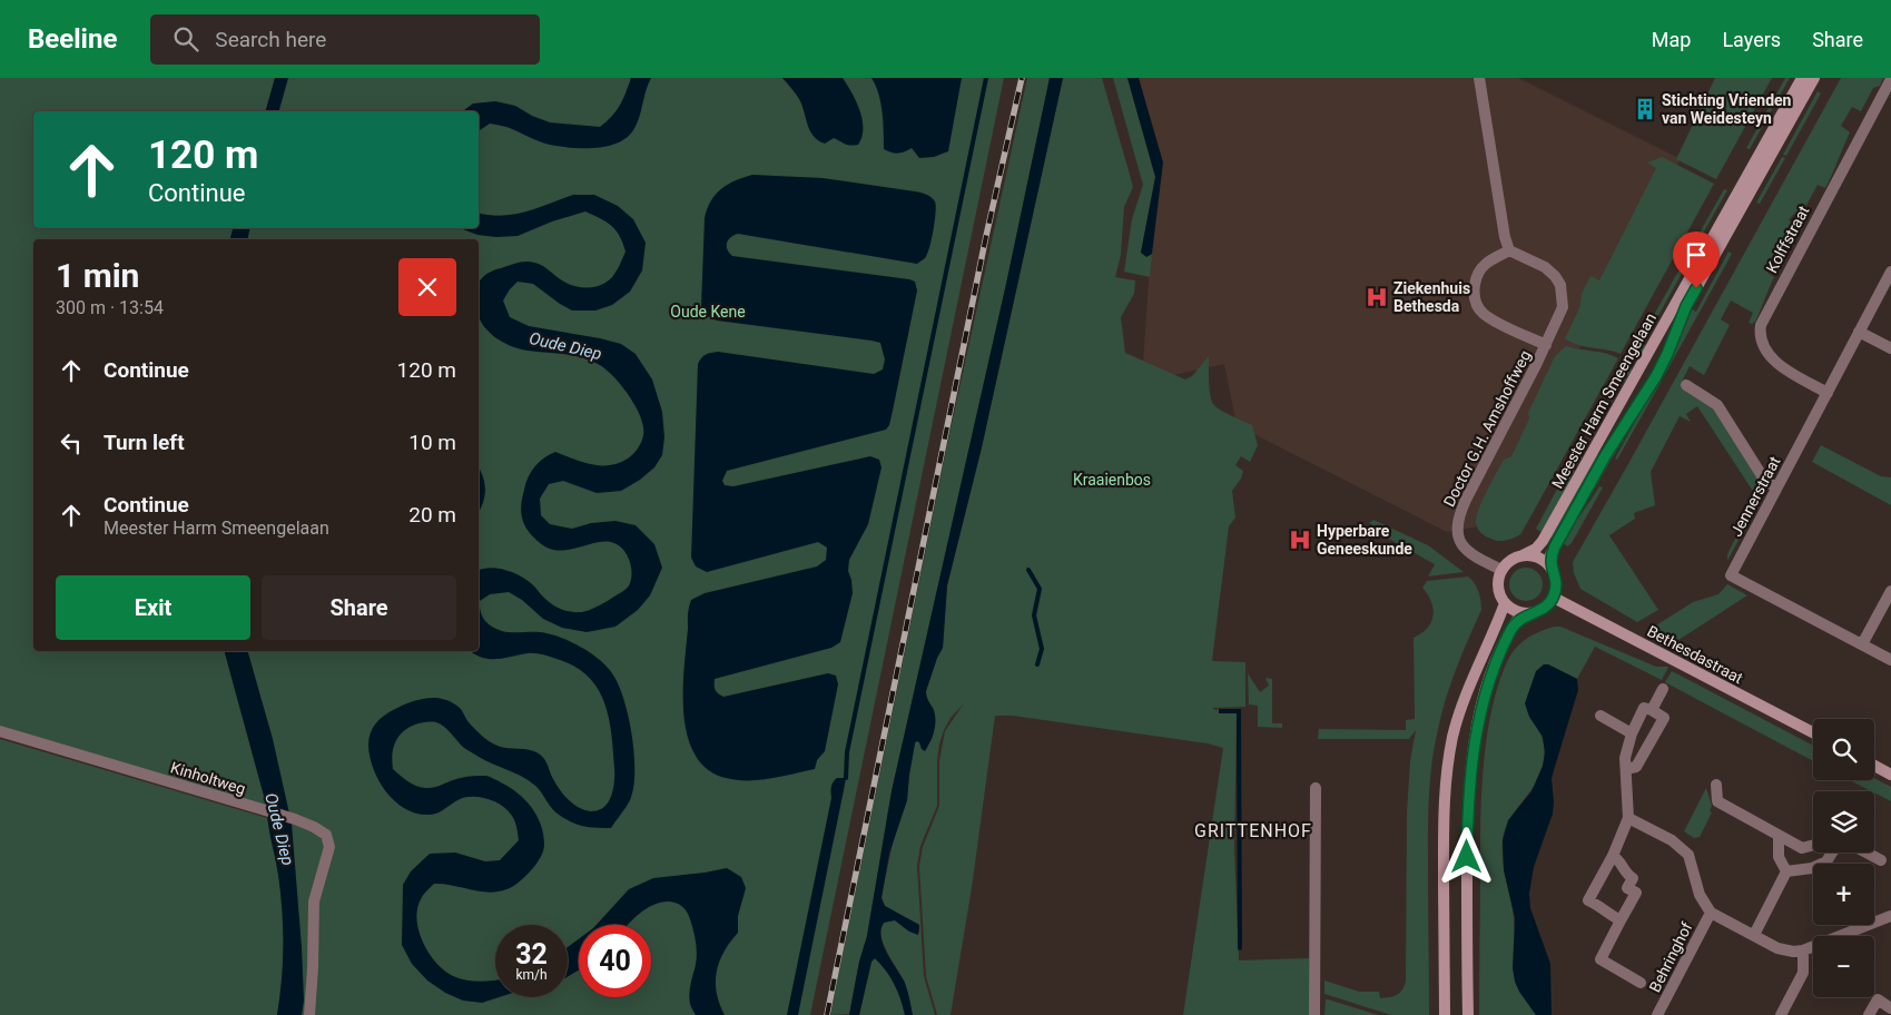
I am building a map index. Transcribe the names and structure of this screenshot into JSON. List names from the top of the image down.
{
  "streets": {
    "street": [
      "Kolffstraat",
      "Meester Harm Smeengelaan",
      "Doctor G.H. Amshoffweg",
      "Jennerstraat",
      "Bethesdastraat",
      "Kinholtweg",
      "Behringhof"
    ]
  },
  "crossings": [
    ["Kolffstraat", "Jennerstraat"],
    ["Meester Harm Smeengelaan", "Doctor G.H. Amshoffweg"],
    ["Meester Harm Smeengelaan", "Bethesdastraat"],
    ["Doctor G.H. Amshoffweg", "Bethesdastraat"]
  ],
  "districts": ["GRITTENHOF"],
  "water": ["Oude Diep"],
  "parks": ["Oude Kene", "Kraaienbos"],
  "places": {
    "building": ["Stichting Vrienden van Weidesteyn"],
    "hospital": ["Ziekenhuis Bethesda", "Hyperbare Geneeskunde"]
  },
  "page": {
    "header": "Beeline",
    "search": "Search here",
    "nav": ["Map", "Layers", "Share"],
    "turn": ["120 m", "Continue"],
    "heading": ["1 min", "300 m · 13:54"],
    "list": [
      {
        "name": "Continue",
        "value": "120 m"
      },
      {
        "name": "Turn left",
        "value": "10 m"
      },
      {
        "name": "Continue",
        "note": "Meester Harm Smeengelaan",
        "value": "20 m"
      }
    ],
    "buttons": ["Exit", "Share"],
    "map_buttons": ["+", "−"],
    "speed": "32 km/h",
    "limit": "40"
  }
}
